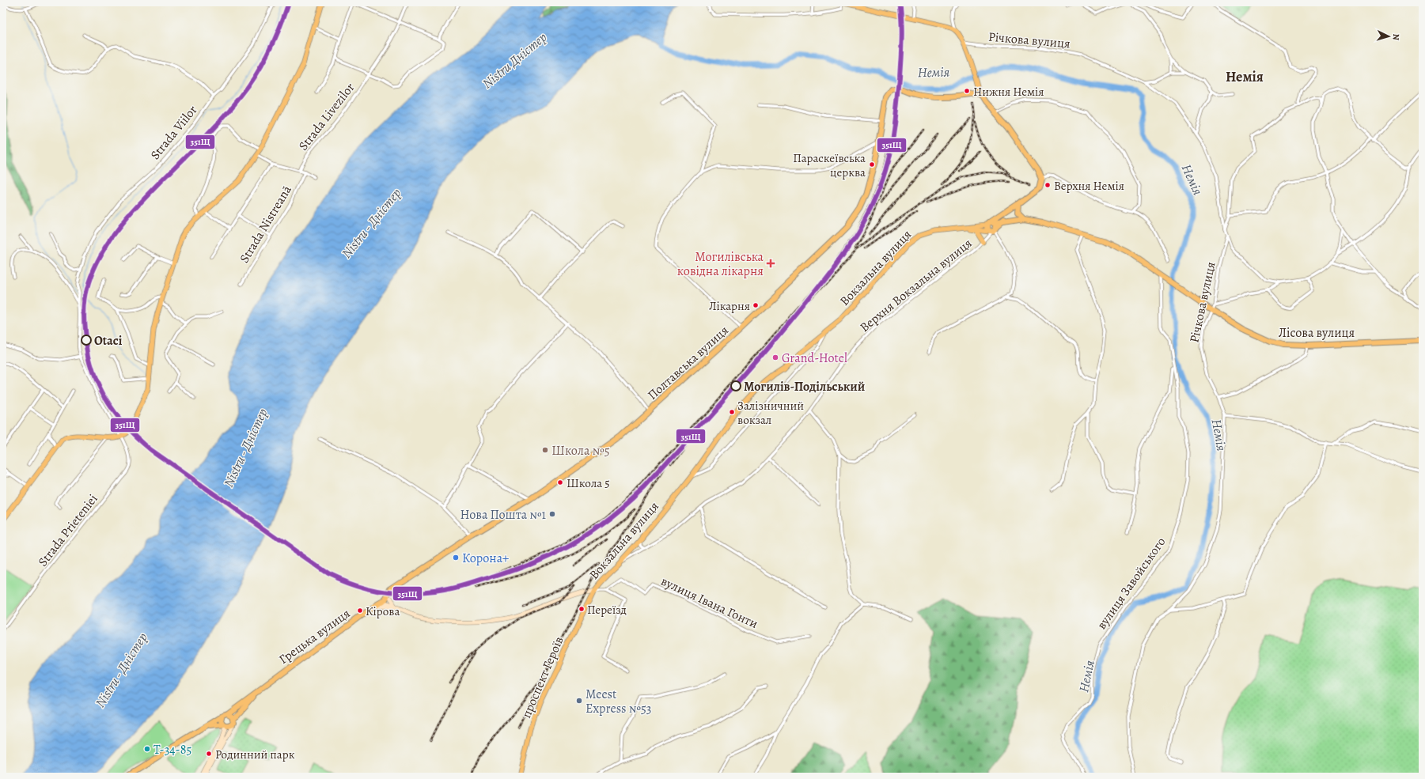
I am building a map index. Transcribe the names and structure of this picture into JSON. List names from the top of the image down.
{
  "streets": {
    "highway": [
      "Вокзальна вулиця",
      "Лісова вулиця",
      "Полтавська вулиця",
      "Грецька вулиця"
    ],
    "main road": ["проспект Героїв"],
    "street": [
      "Річкова вулиця",
      "Strada Livezilor",
      "Strada Viilor",
      "Strada Nistreană",
      "Верхня Вокзальна вулиця",
      "Strada Prieteniei",
      "вулиця Завойського",
      "вулиця Івана Гонти"
    ]
  },
  "crossings": [
    ["Річкова вулиця", "Лісова вулиця"],
    ["Strada Viilor", "Strada Prieteniei"],
    ["Вокзальна вулиця", "Верхня Вокзальна вулиця"],
    ["Вокзальна вулиця", "Полтавська вулиця"],
    ["Вокзальна вулиця", "Грецька вулиця"],
    ["Вокзальна вулиця", "проспект Героїв"],
    ["Лісова вулиця", "вулиця Завойського"],
    ["Полтавська вулиця", "Грецька вулиця"]
  ],
  "districts": ["Немія"],
  "water": ["Nistru Дністер", "Немія", "Nistru - Дністер"],
  "places": {
    "other": [
      "Нижня Немія",
      "Параскеївська церква",
      "Верхня Немія",
      "Лікарня",
      "Otaci",
      "Grand-Hotel",
      "Могилів-Подільський",
      "Залізничний вокзал",
      "Школа №5",
      "Школа 5",
      "Нова Пошта №1",
      "Корона+",
      "Переїзд",
      "Кірова",
      "Meest Express №53",
      "Т-34-85",
      "Родинний парк"
    ],
    "health": ["Могилівська ковідна лікарня"]
  },
  "lines": ["transit line 351Щ"],
  "north": "right"
}
